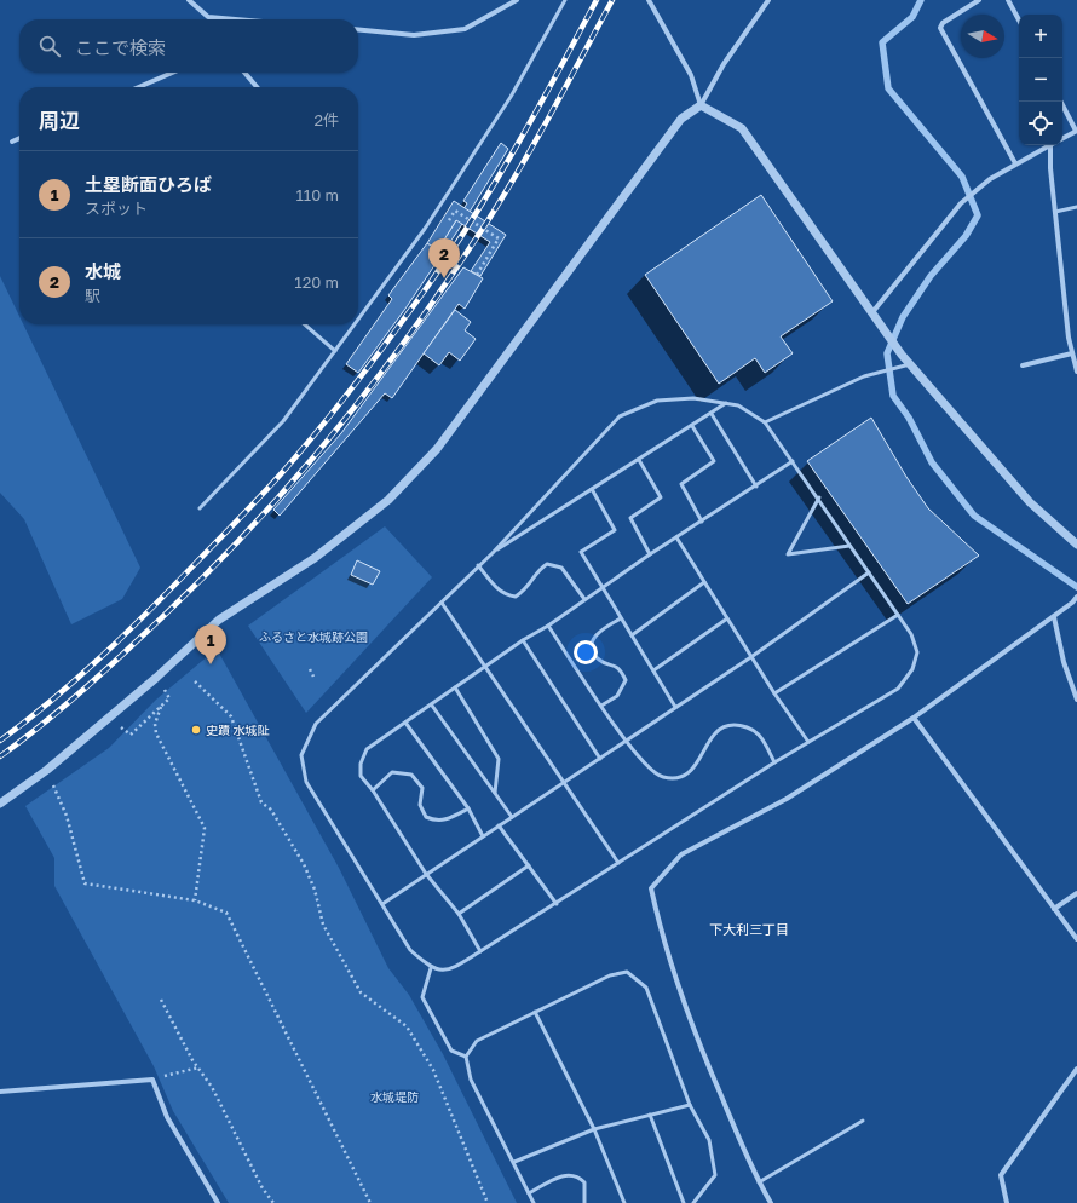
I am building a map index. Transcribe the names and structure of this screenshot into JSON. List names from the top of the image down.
{
  "districts": ["下大利三丁目"],
  "parks": ["ふるさと水城跡公園", "水城堤防"],
  "places": ["史蹟 水城阯"],
  "north": "right",
  "page": {
    "map_buttons": ["+", "−"],
    "search": "ここで検索",
    "heading": ["周辺", "2件"],
    "list": [
      {
        "mark": "1",
        "name": "土塁断面ひろば",
        "note": "スポット",
        "value": "110 m"
      },
      {
        "mark": "2",
        "name": "水城",
        "note": "駅",
        "value": "120 m"
      }
    ],
    "pins": ["2", "1"]
  }
}
